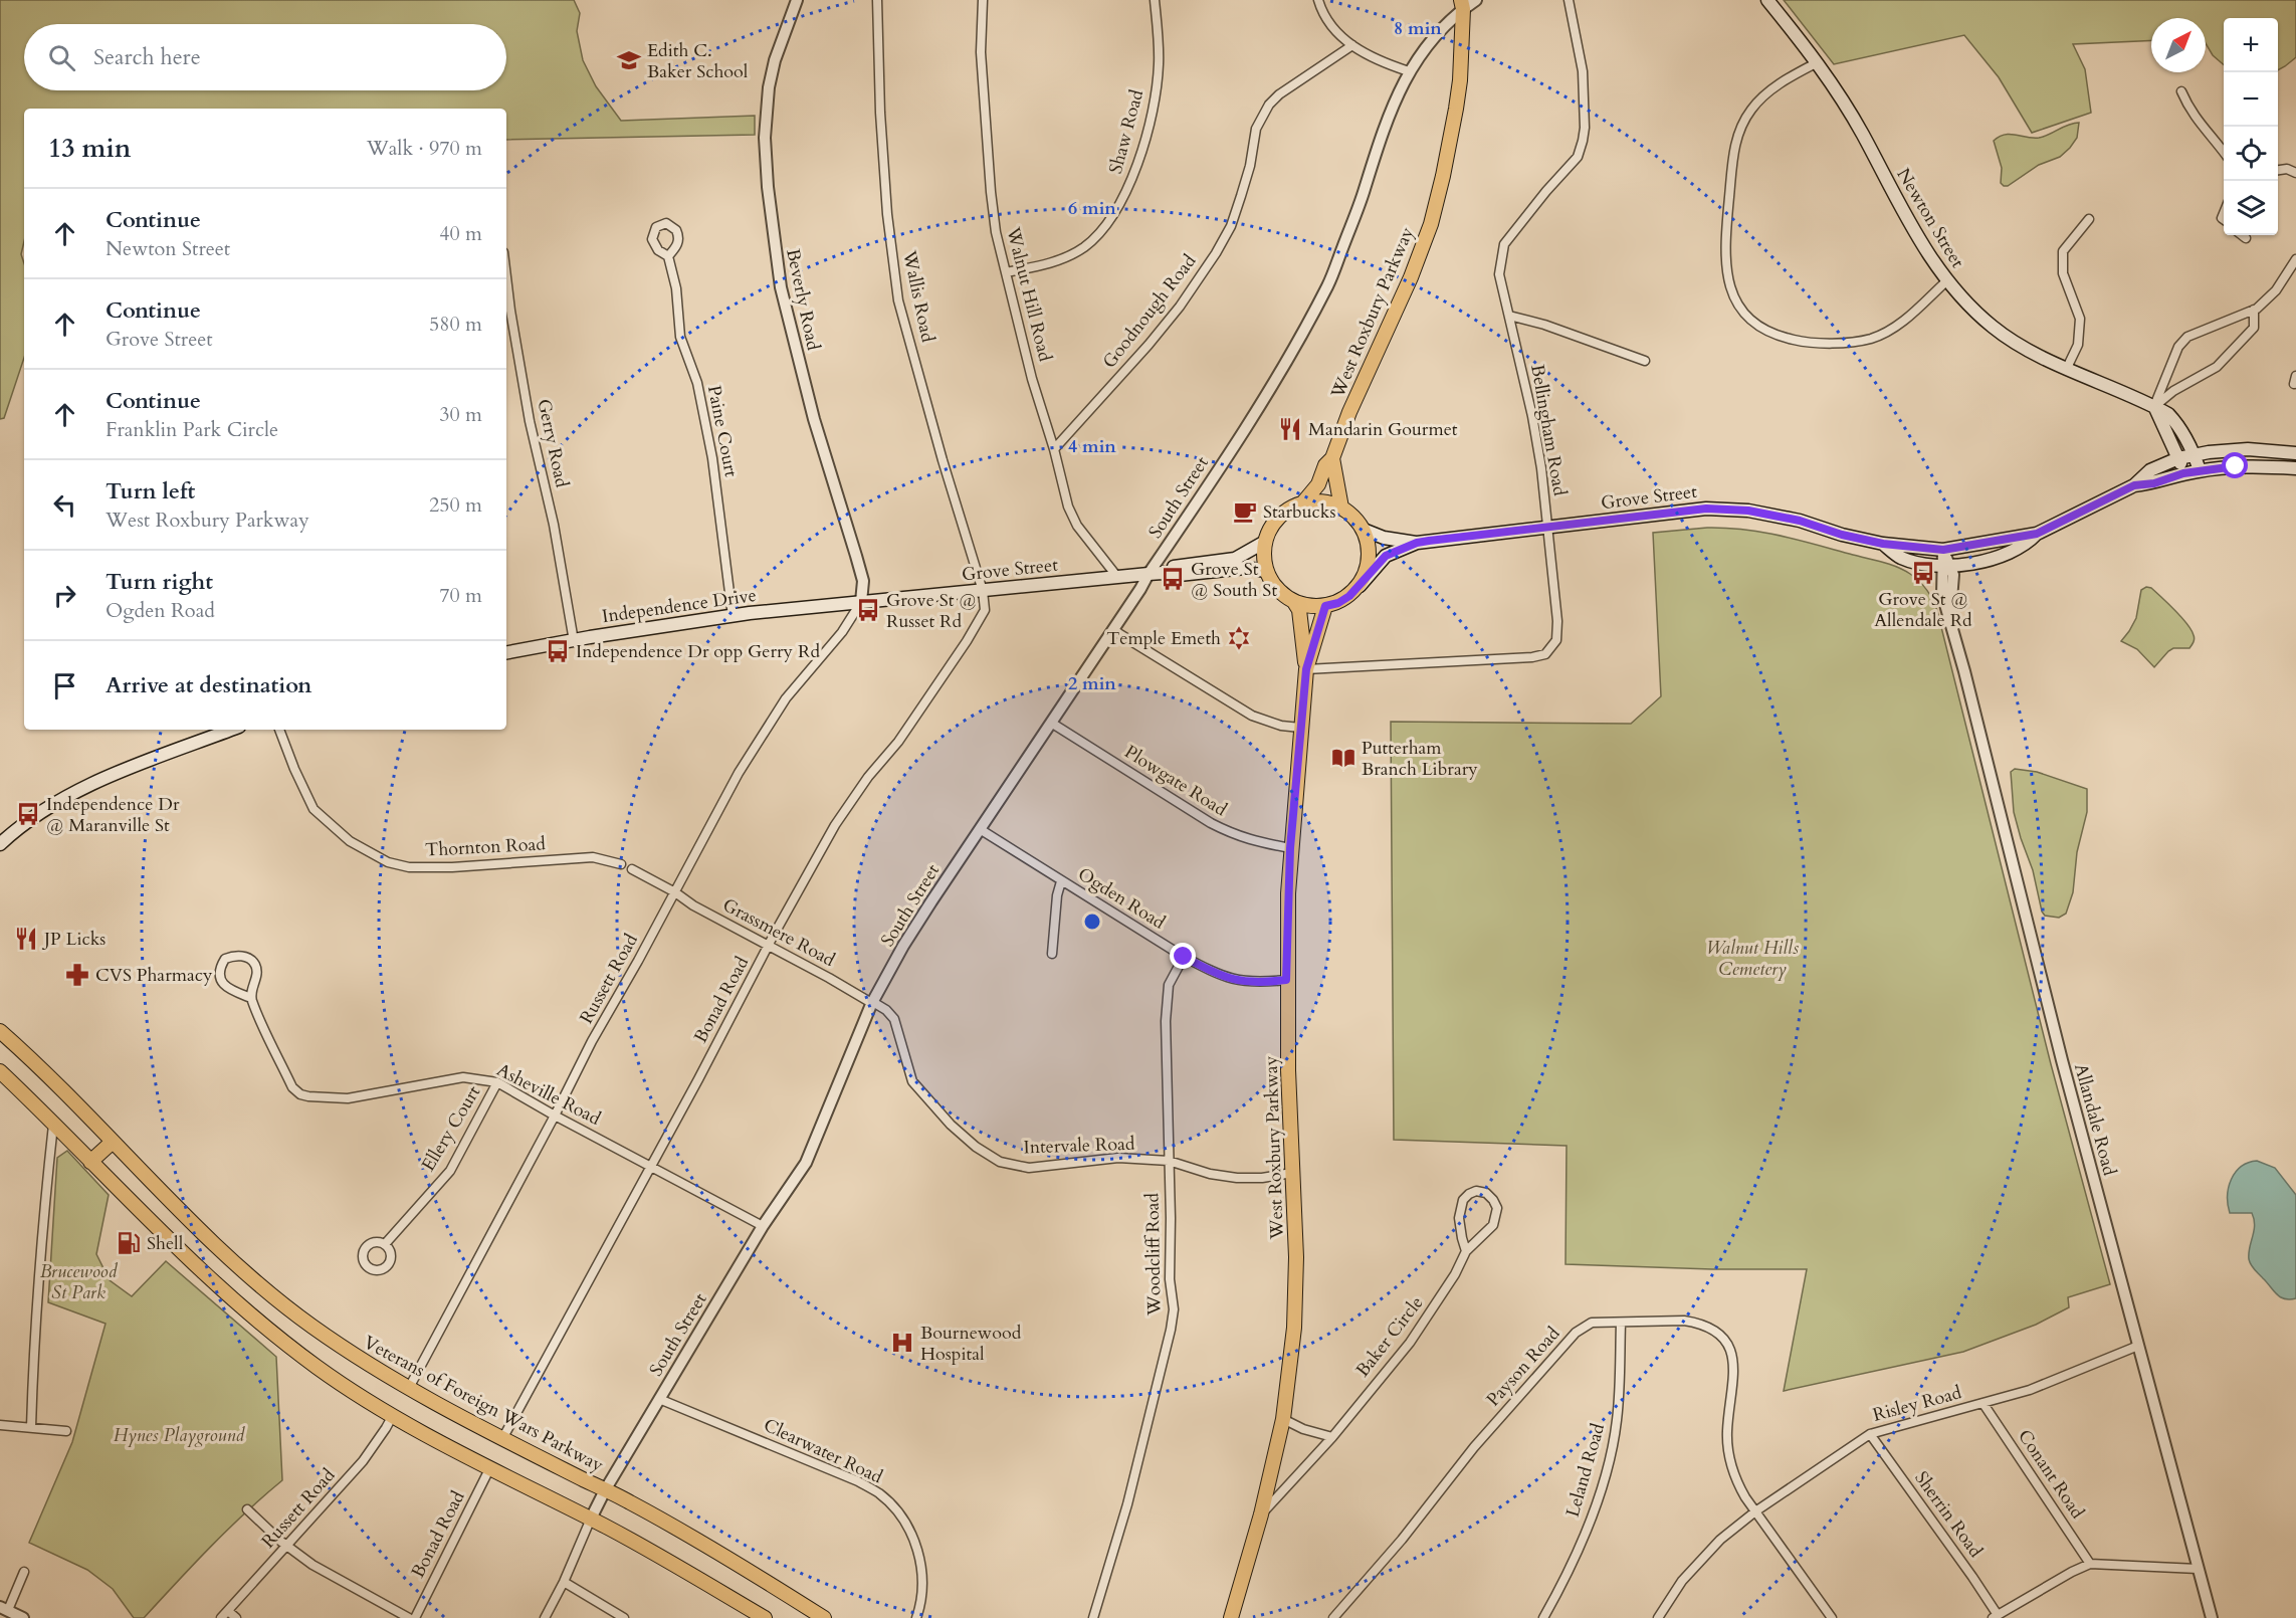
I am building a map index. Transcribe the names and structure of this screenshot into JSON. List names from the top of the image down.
{
  "streets": {
    "main road": [
      "Newton Street",
      "West Roxbury Parkway",
      "Grove Street",
      "Independence Drive",
      "Veterans of Foreign Wars Parkway"
    ],
    "street": [
      "Shaw Road",
      "Walnut Hill Road",
      "Wallis Road",
      "Beverly Road",
      "Goodnough Road",
      "Bellingham Road",
      "Paine Court",
      "Gerry Road",
      "South Street",
      "Plowgate Road",
      "Thornton Road",
      "Ogden Road",
      "Grassmere Road",
      "Russett Road",
      "Bonad Road",
      "Asheville Road",
      "Allandale Road",
      "Ellery Court",
      "Intervale Road",
      "Woodcliff Road",
      "Baker Circle",
      "Payson Road",
      "Risley Road",
      "Clearwater Road",
      "Leland Road",
      "Conant Road",
      "Sherrin Road"
    ]
  },
  "crossings": [
    ["Shaw Road", "Walnut Hill Road"],
    ["Walnut Hill Road", "Goodnough Road"],
    ["Walnut Hill Road", "Grove Street"],
    ["Wallis Road", "Grove Street"],
    ["Wallis Road", "Bonad Road"],
    ["Beverly Road", "Grove Street"],
    ["Beverly Road", "Independence Drive"],
    ["Beverly Road", "Russett Road"],
    ["West Roxbury Parkway", "Bellingham Road"],
    ["West Roxbury Parkway", "South Street"],
    ["West Roxbury Parkway", "Grove Street"],
    ["West Roxbury Parkway", "Plowgate Road"],
    ["West Roxbury Parkway", "Ogden Road"],
    ["West Roxbury Parkway", "Intervale Road"],
    ["West Roxbury Parkway", "Baker Circle"],
    ["Bellingham Road", "Grove Street"],
    ["Paine Court", "Independence Drive"],
    ["Gerry Road", "Independence Drive"],
    ["South Street", "Grove Street"],
    ["South Street", "Plowgate Road"],
    ["South Street", "Ogden Road"],
    ["South Street", "Grassmere Road"],
    ["South Street", "Asheville Road"],
    ["South Street", "Intervale Road"],
    ["South Street", "Veterans of Foreign Wars Parkway"],
    ["South Street", "Clearwater Road"],
    ["Grove Street", "Independence Drive"],
    ["Grove Street", "Russett Road"],
    ["Grove Street", "Bonad Road"],
    ["Grove Street", "Allandale Road"],
    ["Independence Drive", "Russett Road"],
    ["Ogden Road", "Woodcliff Road"],
    ["Grassmere Road", "Russett Road"],
    ["Grassmere Road", "Bonad Road"],
    ["Grassmere Road", "Intervale Road"],
    ["Russett Road", "Asheville Road"],
    ["Russett Road", "Veterans of Foreign Wars Parkway"],
    ["Bonad Road", "Asheville Road"],
    ["Bonad Road", "Veterans of Foreign Wars Parkway"],
    ["Asheville Road", "Ellery Court"],
    ["Allandale Road", "Risley Road"],
    ["Intervale Road", "Woodcliff Road"],
    ["Payson Road", "Risley Road"],
    ["Payson Road", "Leland Road"],
    ["Risley Road", "Conant Road"],
    ["Risley Road", "Sherrin Road"]
  ],
  "parks": ["Walnut Hills Cemetery", "Brucewood St Park", "Hynes Playground"],
  "places": {
    "school or university": ["Edith C. Baker School"],
    "restaurant": ["Mandarin Gourmet", "JP Licks"],
    "cafe": ["Starbucks"],
    "bus stop": [
      "Grove St @ Allendale Rd",
      "Grove St @ South St",
      "Grove St @ Russet Rd",
      "Independence Dr opp Gerry Rd",
      "Independence Dr @ Maranville St"
    ],
    "synagogue": ["Temple Emeth"],
    "library": ["Putterham Branch Library"],
    "pharmacy": ["CVS Pharmacy"],
    "fuel station": ["Shell"],
    "hospital": ["Bournewood Hospital"]
  },
  "north": "top right",
  "page": {
    "map_buttons": ["+", "−"],
    "search": "Search here",
    "heading": ["13 min", "Walk · 970 m"],
    "list": [
      ["Continue", "Newton Street", "40 m"],
      ["Continue", "Grove Street", "580 m"],
      ["Continue", "Franklin Park Circle", "30 m"],
      ["Turn left", "West Roxbury Parkway", "250 m"],
      ["Turn right", "Ogden Road", "70 m"],
      "Arrive at destination"
    ]
  },
  "rings": [
    "8 min",
    "6 min",
    "4 min",
    "2 min"
  ]
}
